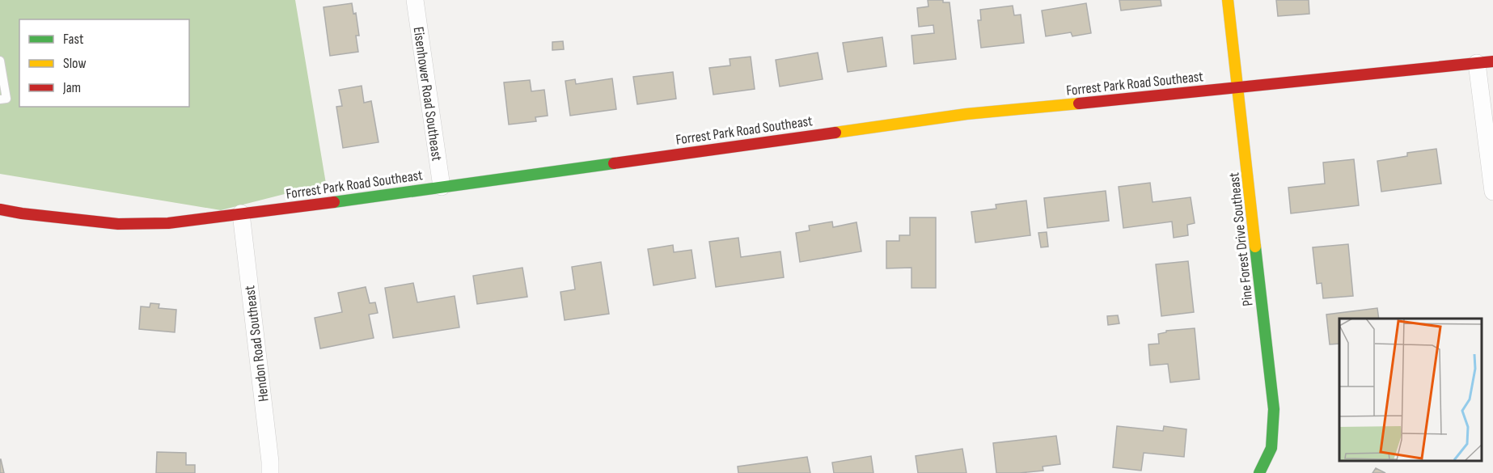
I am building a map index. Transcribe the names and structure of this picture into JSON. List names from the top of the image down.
{
  "streets": {
    "street": [
      "Forrest Park Road Southeast",
      "Eisenhower Road Southeast",
      "Pine Forest Drive Southeast",
      "Hendon Road Southeast"
    ]
  },
  "crossings": [
    ["Forrest Park Road Southeast", "Eisenhower Road Southeast"],
    ["Forrest Park Road Southeast", "Pine Forest Drive Southeast"],
    ["Forrest Park Road Southeast", "Hendon Road Southeast"]
  ],
  "legend": ["Fast", "Slow", "Jam"]
}
